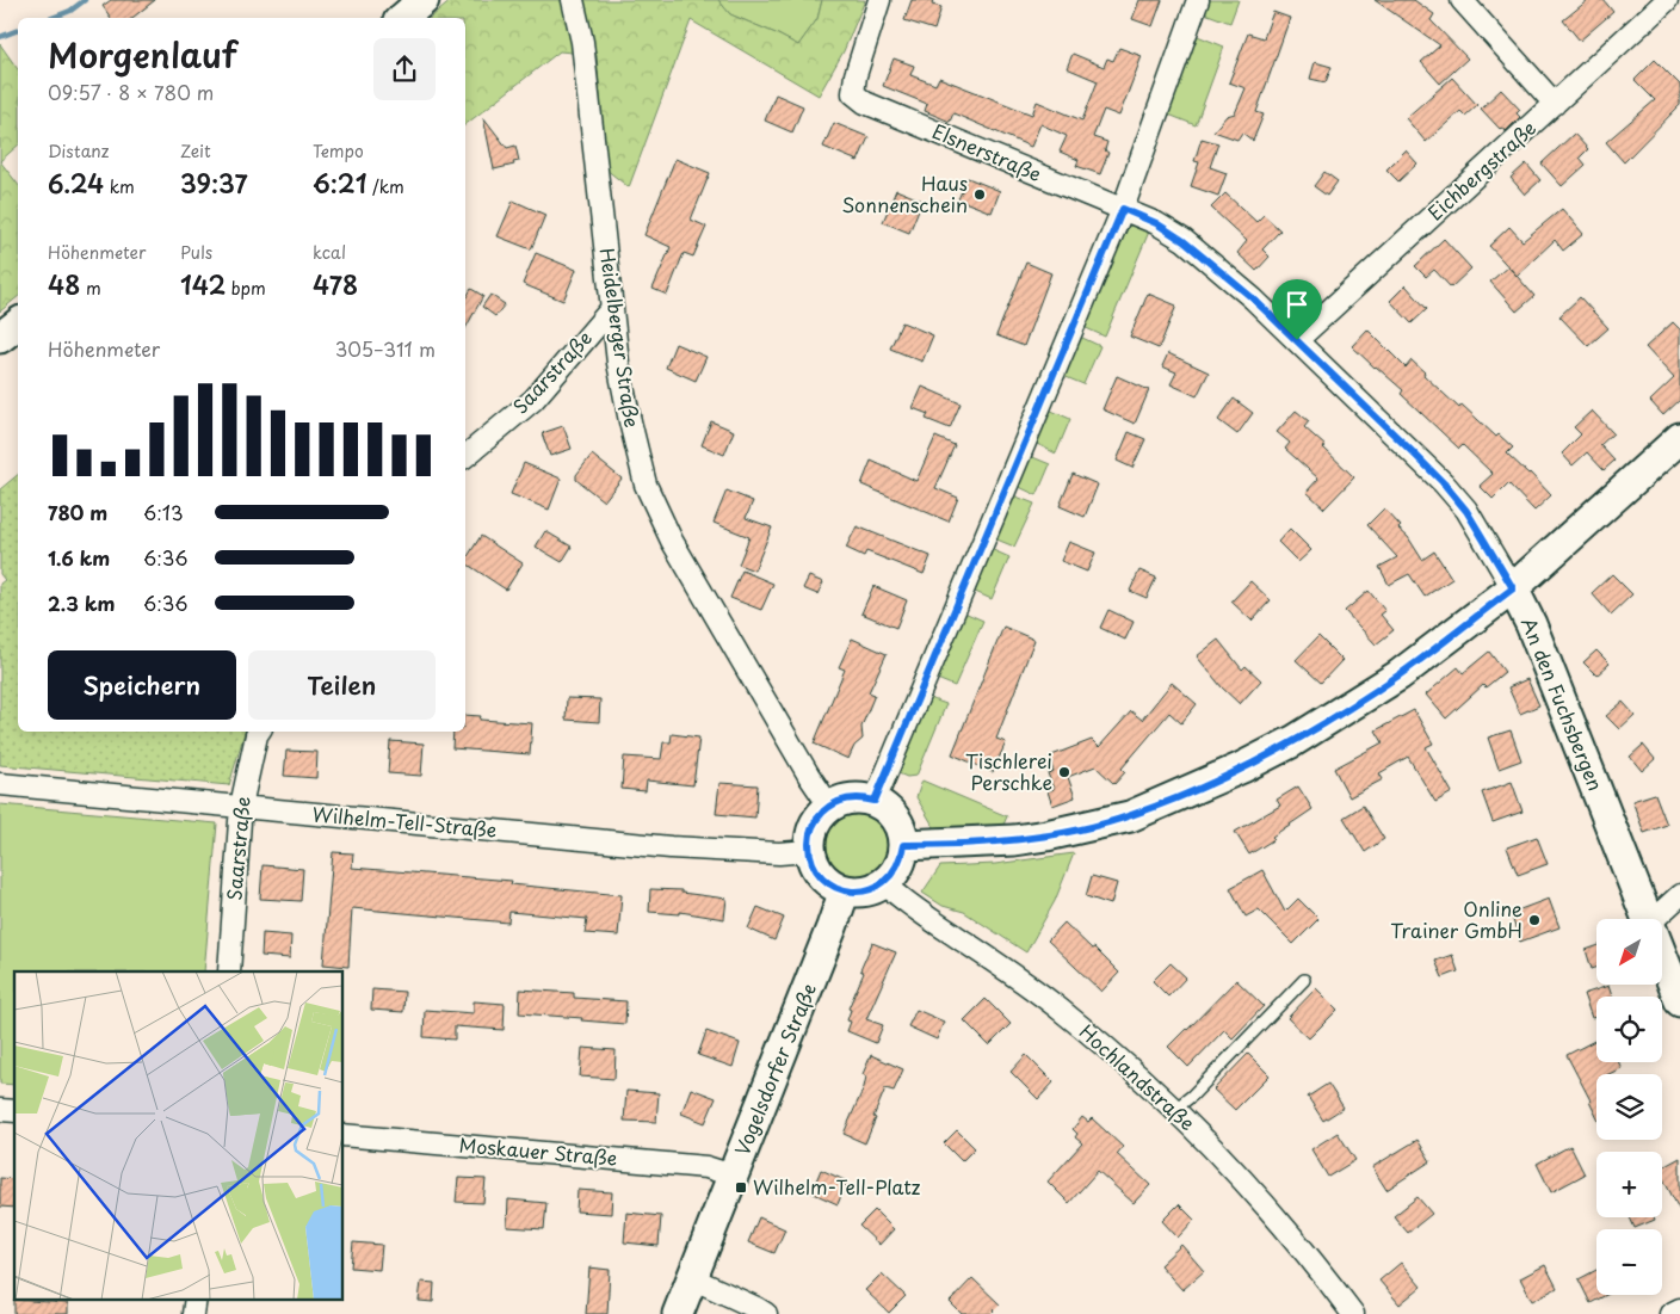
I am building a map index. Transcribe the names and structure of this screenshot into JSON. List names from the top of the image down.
{
  "streets": {
    "street": [
      "Elsnerstraße",
      "Eichbergstraße",
      "Heidelberger Straße",
      "Saarstraße",
      "An den Fuchsbergen",
      "Wilhelm-Tell-Straße",
      "Vogelsdorfer Straße",
      "Hochlandstraße",
      "Moskauer Straße"
    ]
  },
  "crossings": [
    ["Elsnerstraße", "An den Fuchsbergen"],
    ["Eichbergstraße", "An den Fuchsbergen"],
    ["Heidelberger Straße", "Saarstraße"],
    ["Heidelberger Straße", "Wilhelm-Tell-Straße"],
    ["Heidelberger Straße", "Vogelsdorfer Straße"],
    ["Heidelberger Straße", "Hochlandstraße"],
    ["Saarstraße", "Wilhelm-Tell-Straße"],
    ["Wilhelm-Tell-Straße", "Vogelsdorfer Straße"],
    ["Wilhelm-Tell-Straße", "Hochlandstraße"],
    ["Vogelsdorfer Straße", "Hochlandstraße"],
    ["Vogelsdorfer Straße", "Moskauer Straße"]
  ],
  "places": {
    "other": ["Haus Sonnenschein", "Tischlerei Perschke", "Online Trainer GmbH"],
    "transit": ["Wilhelm-Tell-Platz"]
  },
  "north": "bottom left",
  "page": {
    "heading": ["Morgenlauf", "09:57 · 8 × 780 m"],
    "stats": [
      ["Distanz", "6.24 km"],
      ["Zeit", "39:37"],
      ["Tempo", "6:21 /km"],
      ["Höhenmeter", "48 m"],
      ["Puls", "142 bpm"],
      ["kcal", "478"]
    ],
    "chart": ["Höhenmeter", "305–311 m"],
    "list": [
      {
        "name": "780 m",
        "note": "6:13"
      },
      {
        "name": "1.6 km",
        "note": "6:36"
      },
      {
        "name": "2.3 km",
        "note": "6:36"
      }
    ],
    "buttons": ["Speichern", "Teilen"],
    "map_buttons": ["+", "−"]
  }
}
